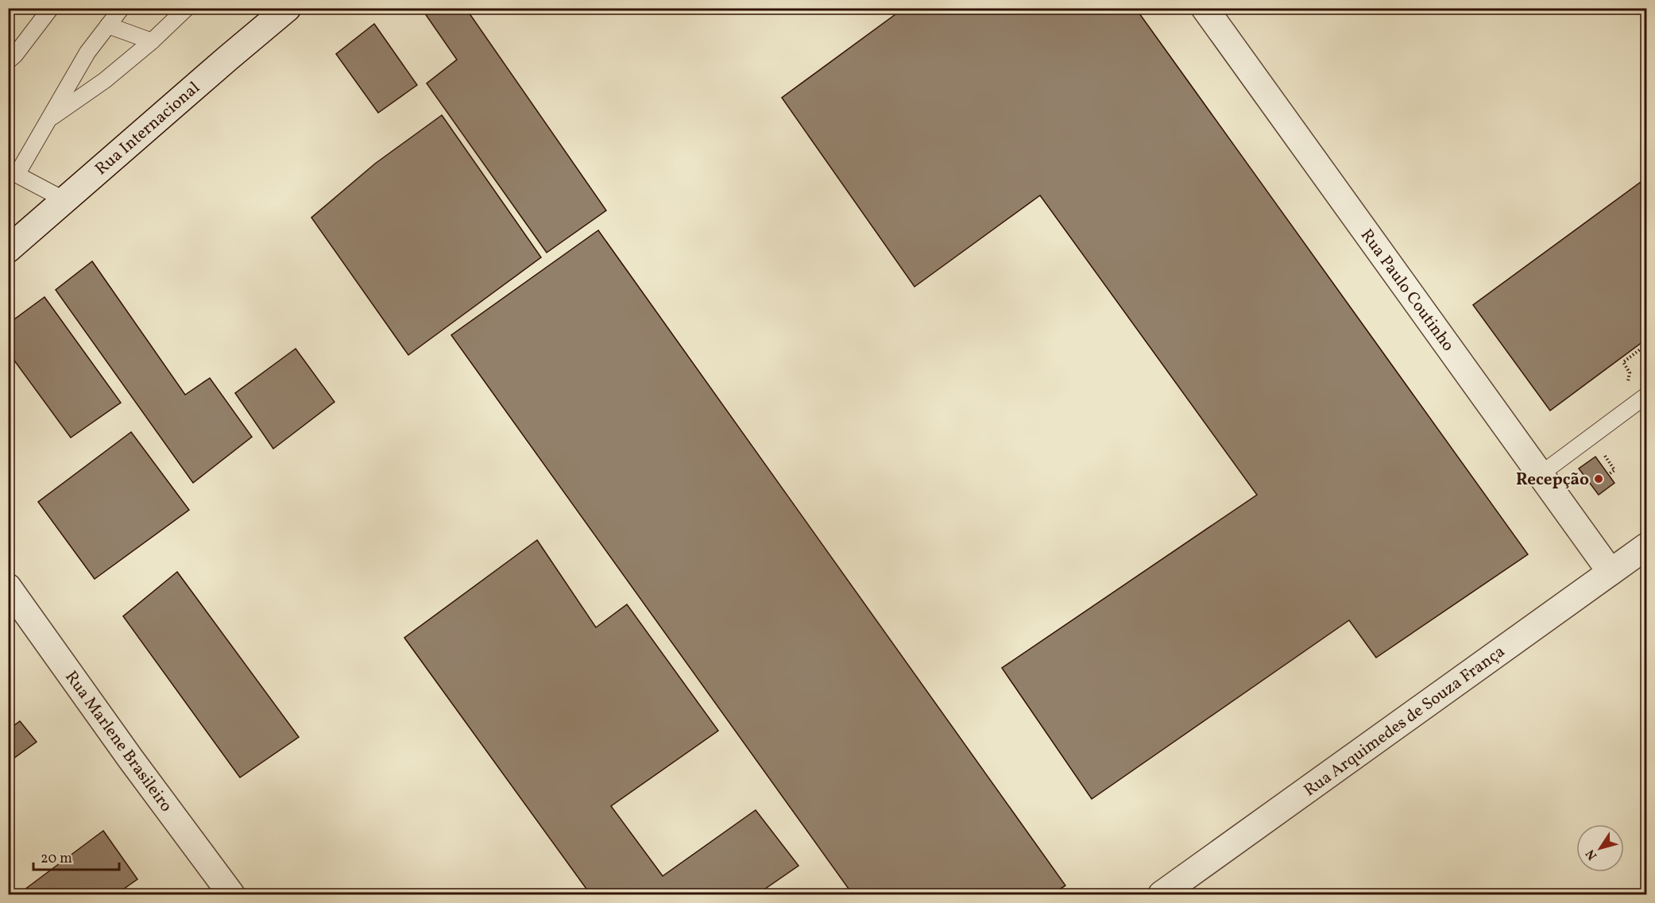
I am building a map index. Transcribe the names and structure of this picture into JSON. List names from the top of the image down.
{
  "streets": {
    "street": [
      "Rua Internacional",
      "Rua Paulo Coutinho",
      "Rua Arquimedes de Souza França",
      "Rua Marlene Brasileiro"
    ]
  },
  "crossings": [
    ["Rua Paulo Coutinho", "Rua Arquimedes de Souza França"]
  ],
  "places": ["Recepção"],
  "scale_bar": "20 m",
  "north": "bottom left"
}
